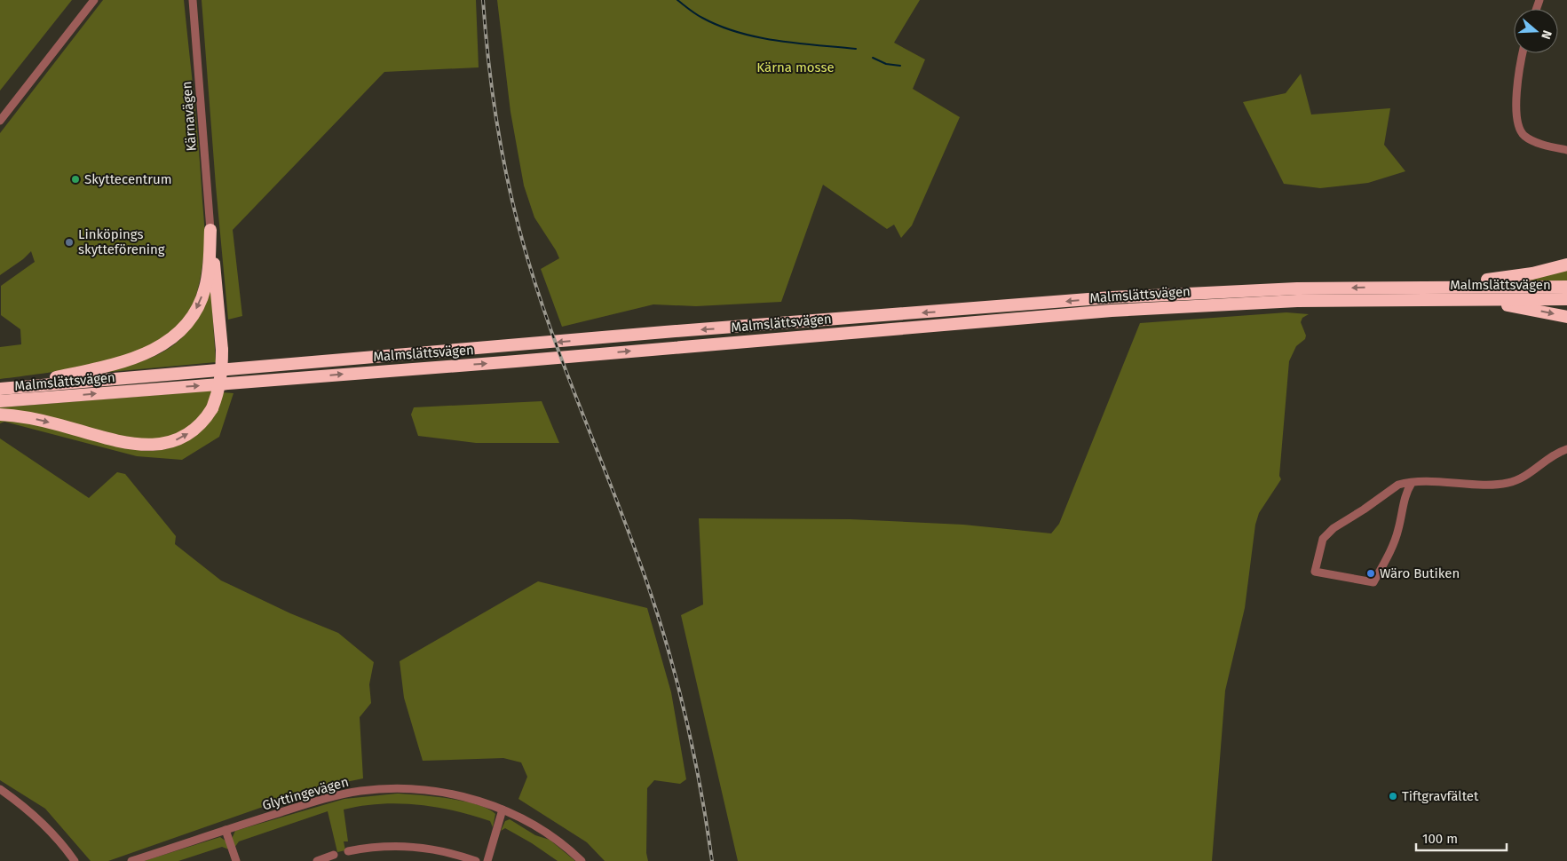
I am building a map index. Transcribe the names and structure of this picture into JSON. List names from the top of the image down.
{
  "streets": {
    "highway": ["Malmslättsvägen"],
    "street": ["Kärnavägen", "Glyttingevägen"]
  },
  "parks": ["Kärna mosse"],
  "places": [
    "Skyttecentrum",
    "Linköpings skytteförening",
    "Wäro Butiken",
    "Tiftgravfältet"
  ],
  "scale_bar": "100 m",
  "north": "right"
}
